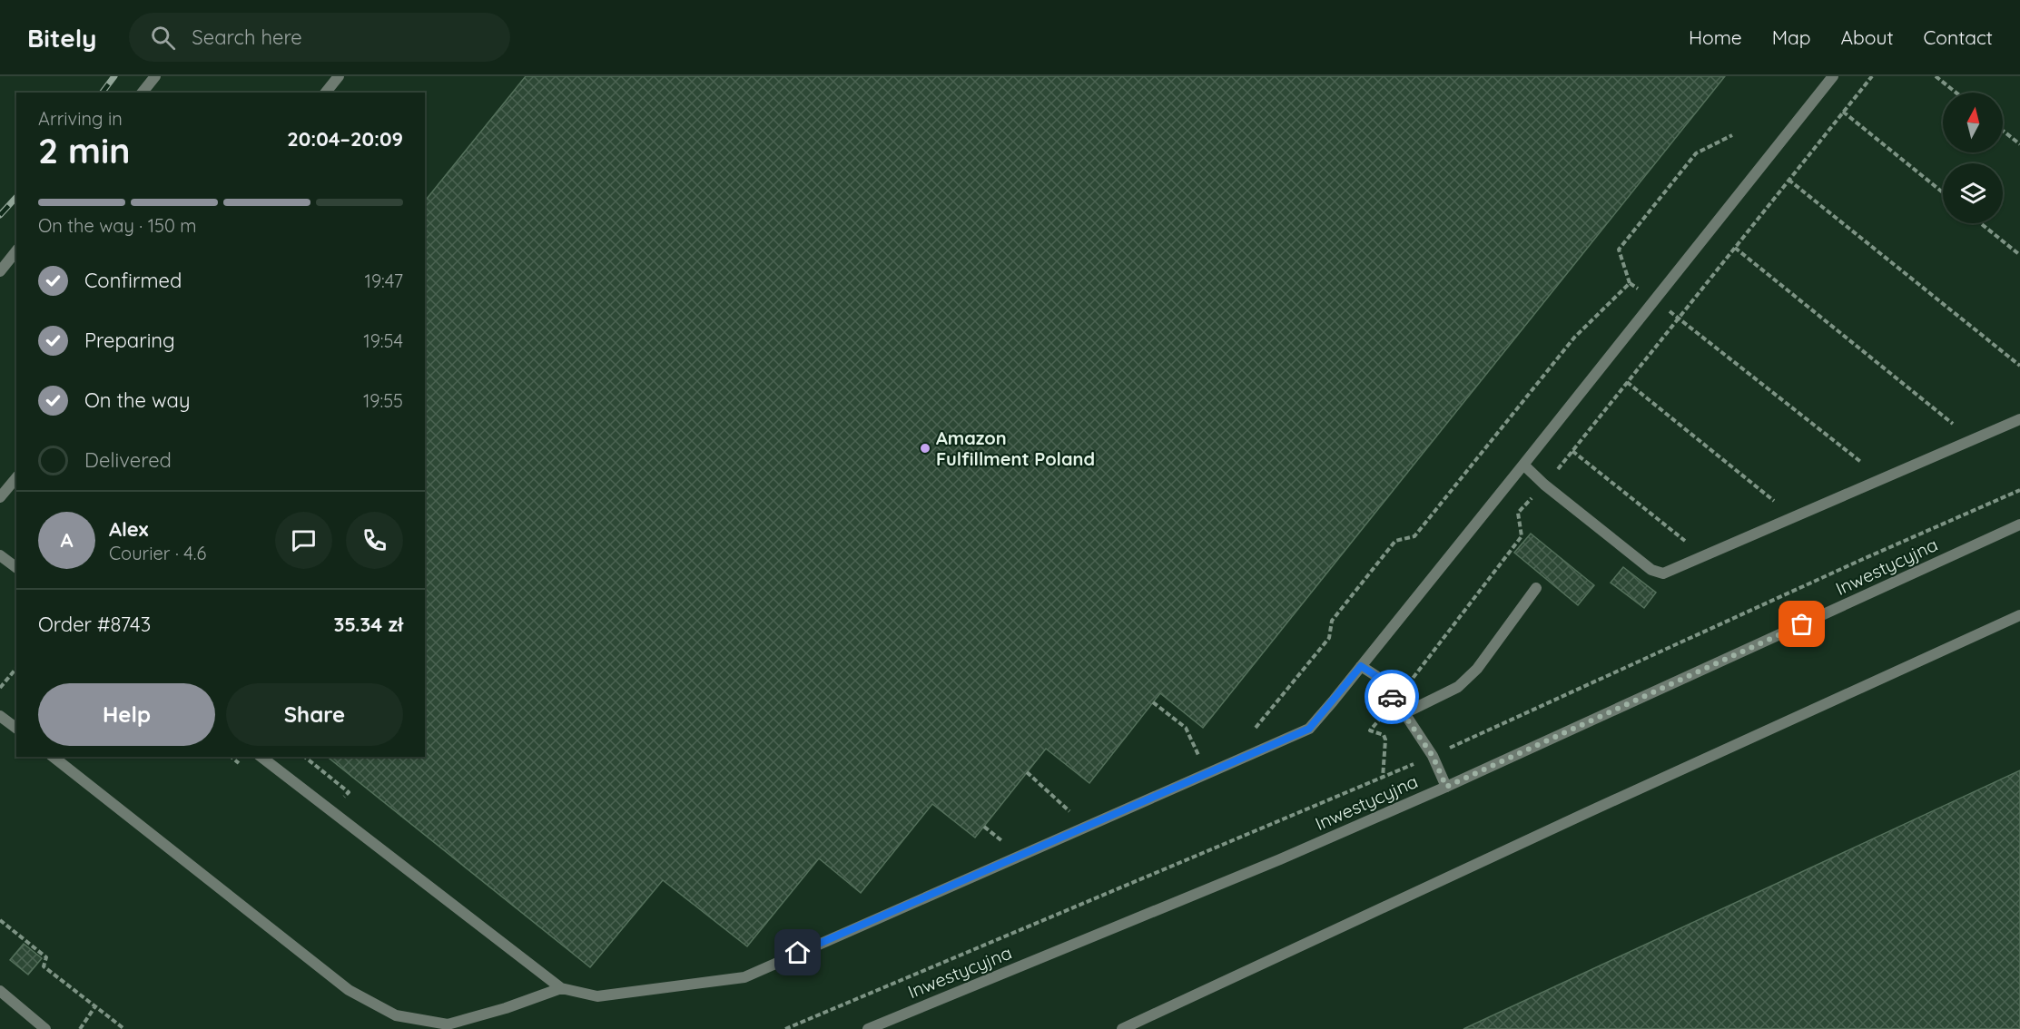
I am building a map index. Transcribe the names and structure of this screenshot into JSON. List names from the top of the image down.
{
  "streets": {
    "street": ["Inwestycyjna"]
  },
  "places": ["Amazon Fulfillment Poland"],
  "north": "top",
  "page": {
    "header": "Bitely",
    "search": "Search here",
    "nav": [
      "Home",
      "Map",
      "About",
      "Contact"
    ],
    "heading": ["2 min", "Arriving in", "20:04–20:09"],
    "panel": [
      "Alex",
      "Courier · 4.6",
      "Order #8743",
      "35.34 zł"
    ],
    "bar": "On the way · 150 m",
    "list": [
      ["Confirmed", "19:47"],
      ["Preparing", "19:54"],
      ["On the way", "19:55"],
      "Delivered"
    ],
    "round": "A",
    "buttons": ["Help", "Share"]
  }
}
